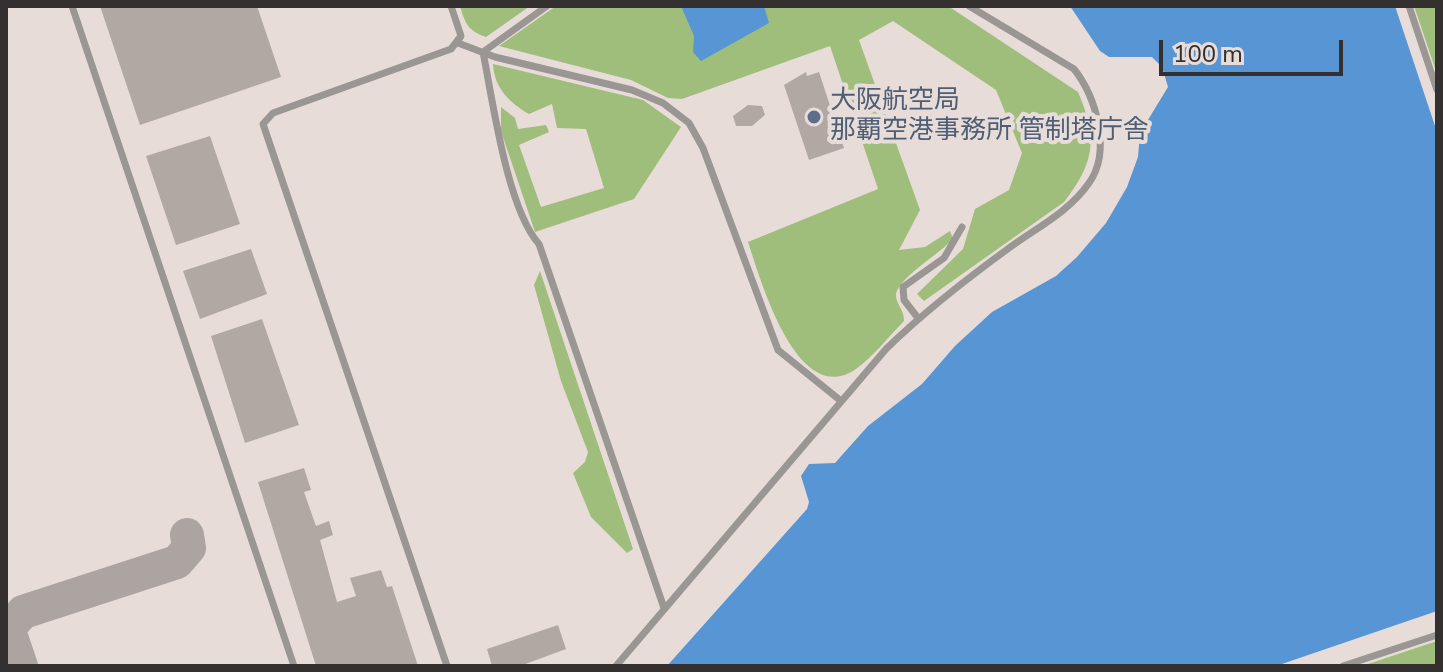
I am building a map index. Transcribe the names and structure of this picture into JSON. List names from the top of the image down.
{
  "places": ["大阪航空局 那覇空港事務所 管制塔庁舎"],
  "scale_bar": "100 m"
}
